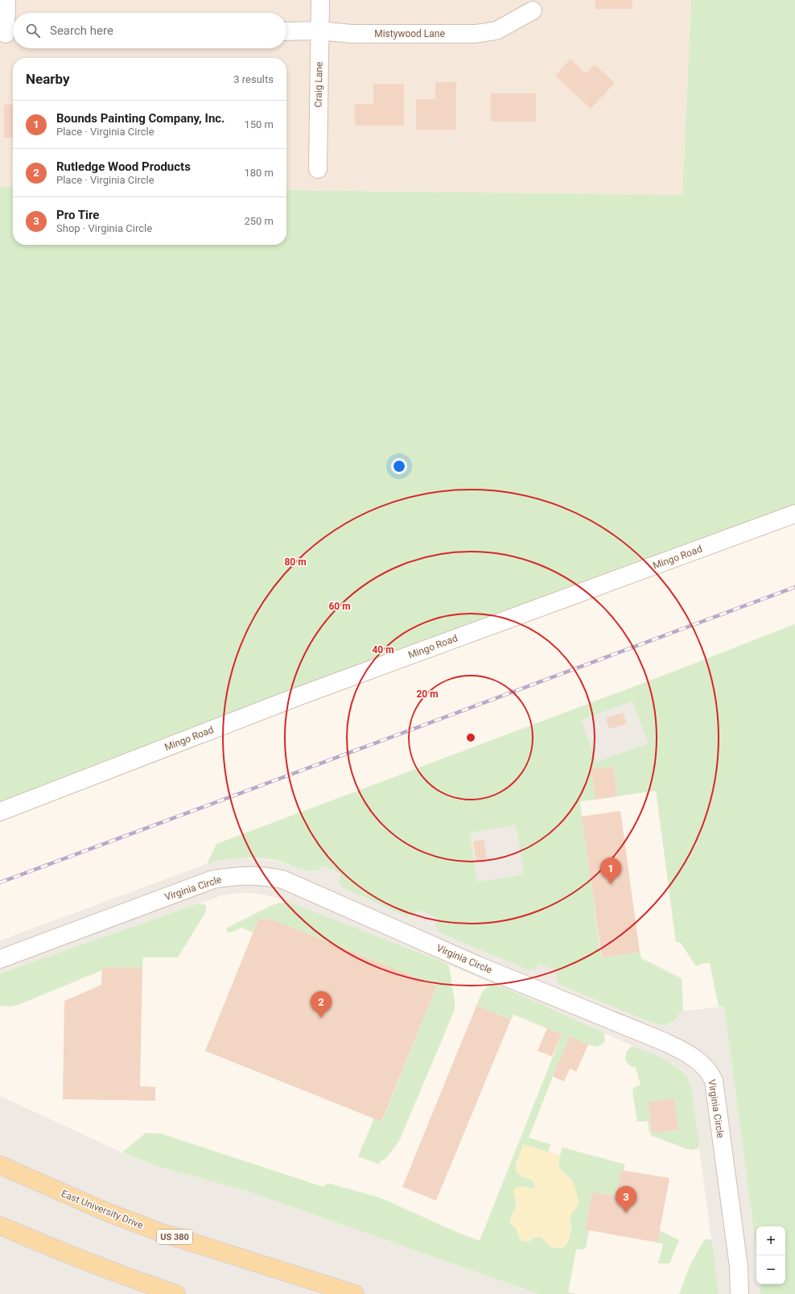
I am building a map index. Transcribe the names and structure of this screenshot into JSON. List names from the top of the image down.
{
  "streets": {
    "main road": ["East University Drive", "US 380"],
    "street": [
      "Mistywood Lane",
      "Craig Lane",
      "Mingo Road",
      "Virginia Circle"
    ]
  },
  "crossings": [
    ["Mistywood Lane", "Craig Lane"]
  ],
  "page": {
    "search": "Search here",
    "heading": ["Nearby", "3 results"],
    "list": [
      {
        "mark": "1",
        "name": "Bounds Painting Company, Inc.",
        "note": "Place · Virginia Circle",
        "value": "150 m"
      },
      {
        "mark": "2",
        "name": "Rutledge Wood Products",
        "note": "Place · Virginia Circle",
        "value": "180 m"
      },
      {
        "mark": "3",
        "name": "Pro Tire",
        "note": "Shop · Virginia Circle",
        "value": "250 m"
      }
    ],
    "pins": ["1", "2", "3"],
    "map_buttons": ["+", "−"]
  },
  "rings": [
    "80 m",
    "60 m",
    "40 m",
    "20 m"
  ]
}
